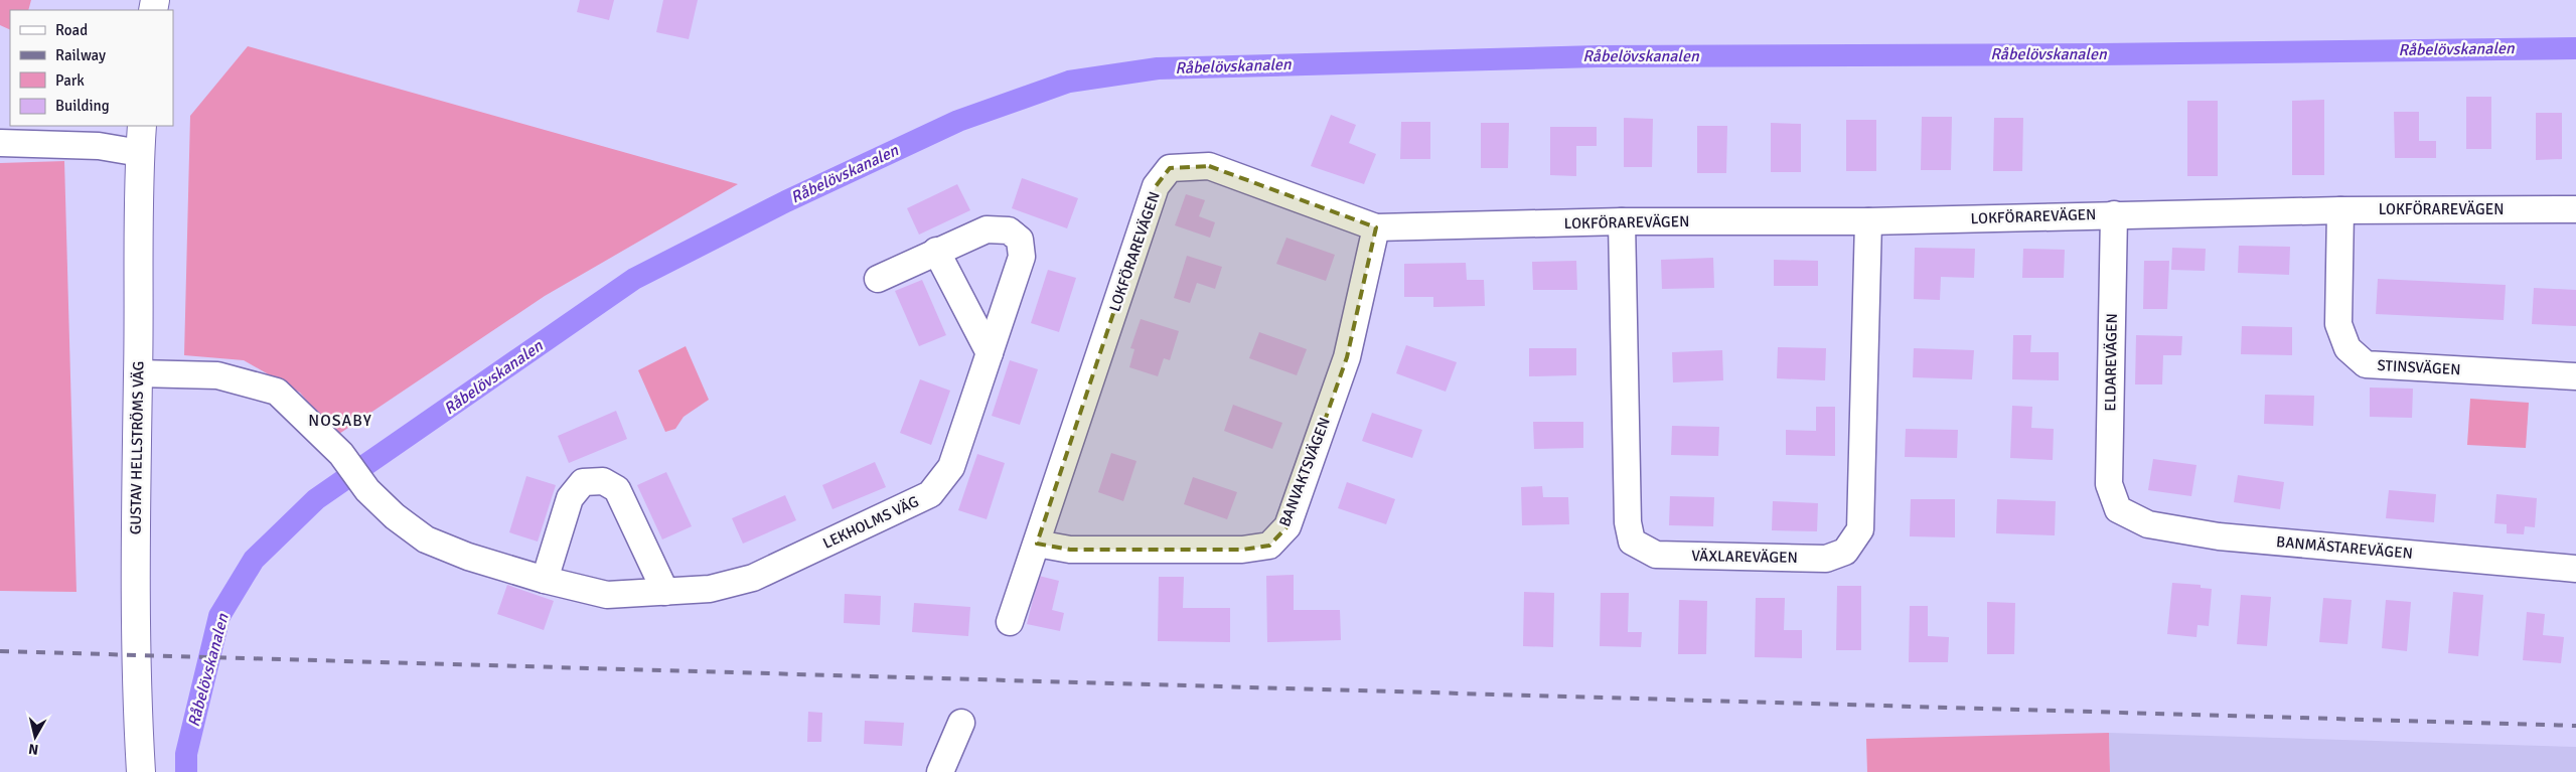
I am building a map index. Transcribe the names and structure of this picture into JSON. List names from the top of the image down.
{
  "streets": {
    "street": [
      "LOKFÖRAREVÄGEN",
      "ELDAREVÄGEN",
      "STINSVÄGEN",
      "GUSTAV HELLSTRÖMS VÄG",
      "BANVAKTSVÄGEN",
      "LEKHOLMS VÄG",
      "BANMÄSTAREVÄGEN",
      "VÄXLAREVÄGEN"
    ]
  },
  "crossings": [
    ["LOKFÖRAREVÄGEN", "ELDAREVÄGEN"],
    ["LOKFÖRAREVÄGEN", "STINSVÄGEN"],
    ["LOKFÖRAREVÄGEN", "BANVAKTSVÄGEN"],
    ["LOKFÖRAREVÄGEN", "VÄXLAREVÄGEN"],
    ["ELDAREVÄGEN", "BANMÄSTAREVÄGEN"],
    ["GUSTAV HELLSTRÖMS VÄG", "LEKHOLMS VÄG"]
  ],
  "districts": ["NOSABY"],
  "water": ["Råbelövskanalen"],
  "legend": [
    "Road",
    "Railway",
    "Park",
    "Building"
  ],
  "north": "bottom"
}
